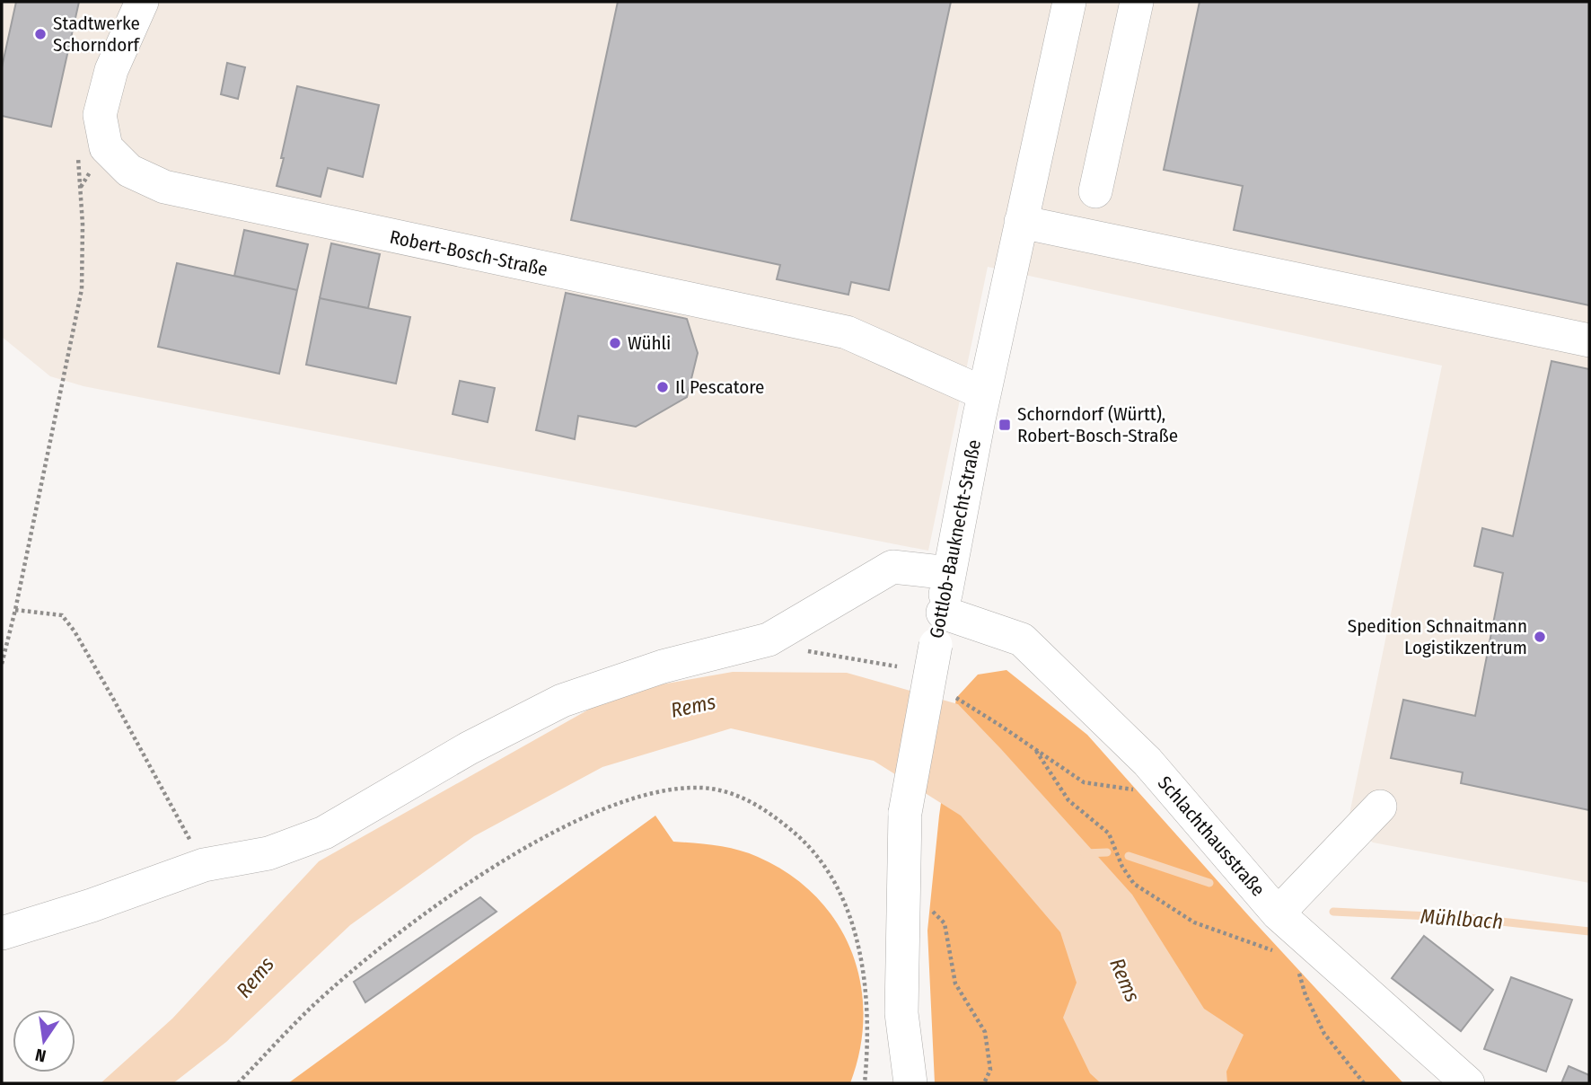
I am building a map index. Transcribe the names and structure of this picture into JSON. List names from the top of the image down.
{
  "streets": {
    "street": ["Robert-Bosch-Straße", "Gottlob-Bauknecht-Straße", "Schlachthausstraße"]
  },
  "crossings": [
    ["Robert-Bosch-Straße", "Gottlob-Bauknecht-Straße"],
    ["Gottlob-Bauknecht-Straße", "Schlachthausstraße"]
  ],
  "water": ["Rems", "Mühlbach"],
  "places": {
    "other": [
      "Stadtwerke Schorndorf",
      "Wühli",
      "Il Pescatore",
      "Spedition Schnaitmann Logistikzentrum"
    ],
    "transit": ["Schorndorf (Württ), Robert-Bosch-Straße"]
  },
  "north": "bottom"
}
